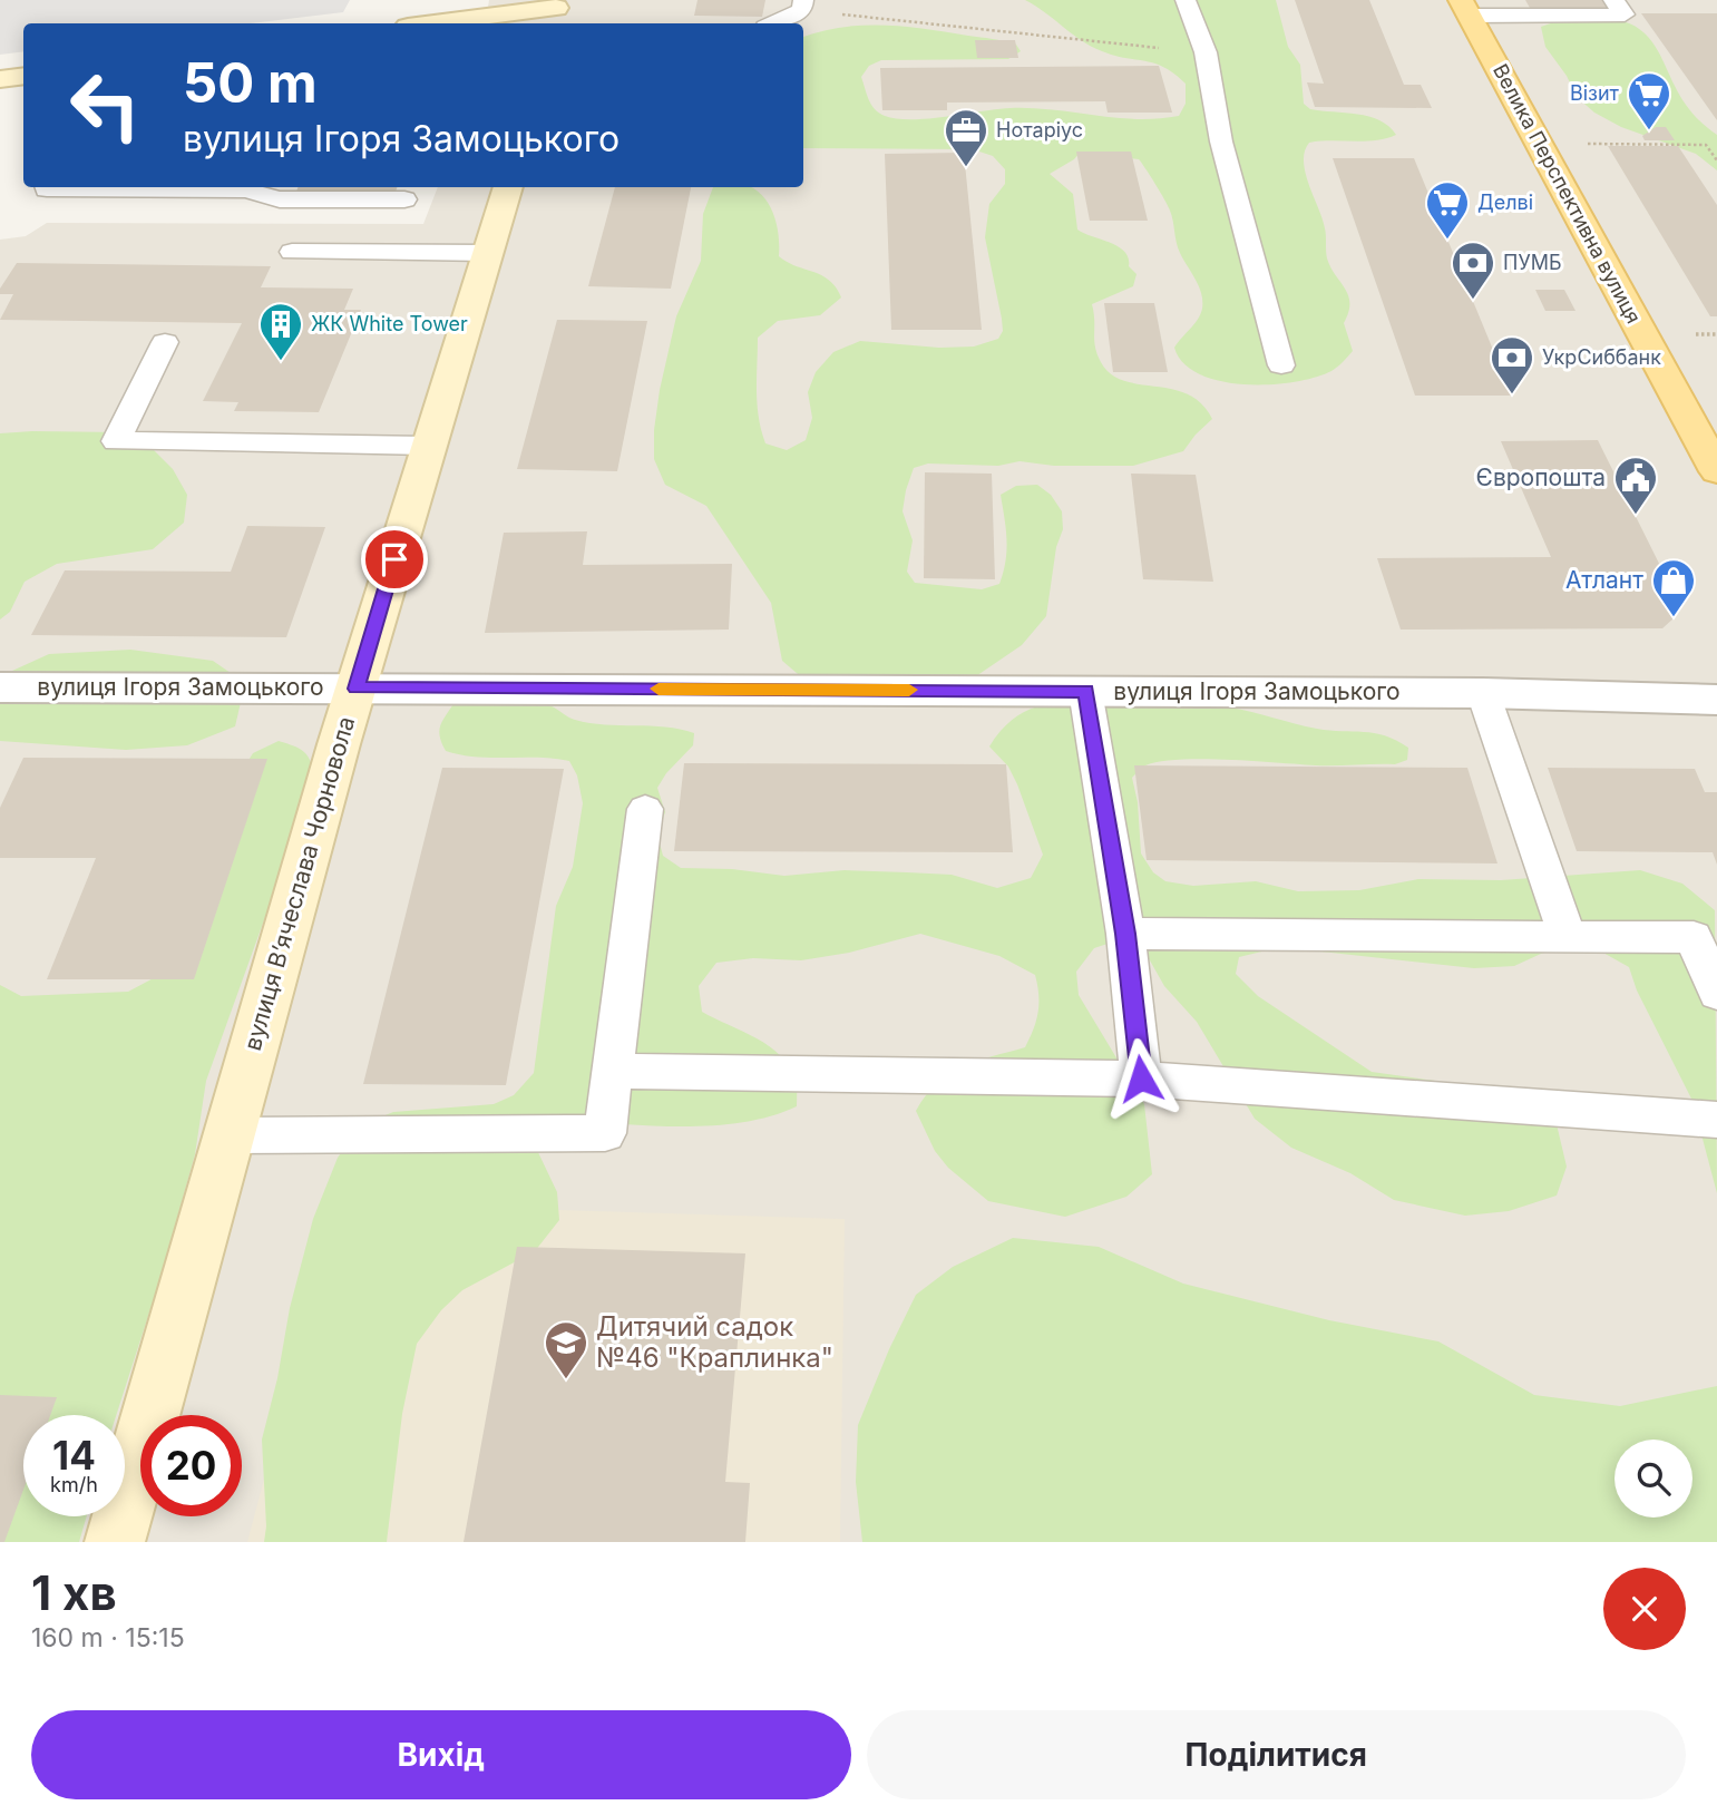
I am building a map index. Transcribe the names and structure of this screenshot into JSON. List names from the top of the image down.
{
  "streets": {
    "main road": ["Велика Перспективна вулиця"],
    "street": ["вулиця Ігоря Замоцького", "вулиця Вʼячеслава Чорновола"]
  },
  "crossings": [
    ["вулиця Ігоря Замоцького", "вулиця Вʼячеслава Чорновола"]
  ],
  "places": {
    "supermarket": ["Візит", "Делві"],
    "office": ["Нотаріус"],
    "bank": ["ПУМБ", "УкрСиббанк"],
    "building": ["ЖК White Tower"],
    "public building": ["Європошта"],
    "shop": ["Атлант"],
    "school or university": ["Дитячий садок №46 \"Краплинка\""]
  },
  "page": {
    "turn": ["50 m", "вулиця Ігоря Замоцького"],
    "speed": "14 km/h",
    "limit": "20",
    "heading": ["1 хв", "160 m · 15:15"],
    "buttons": ["Вихід", "Поділитися"]
  }
}
